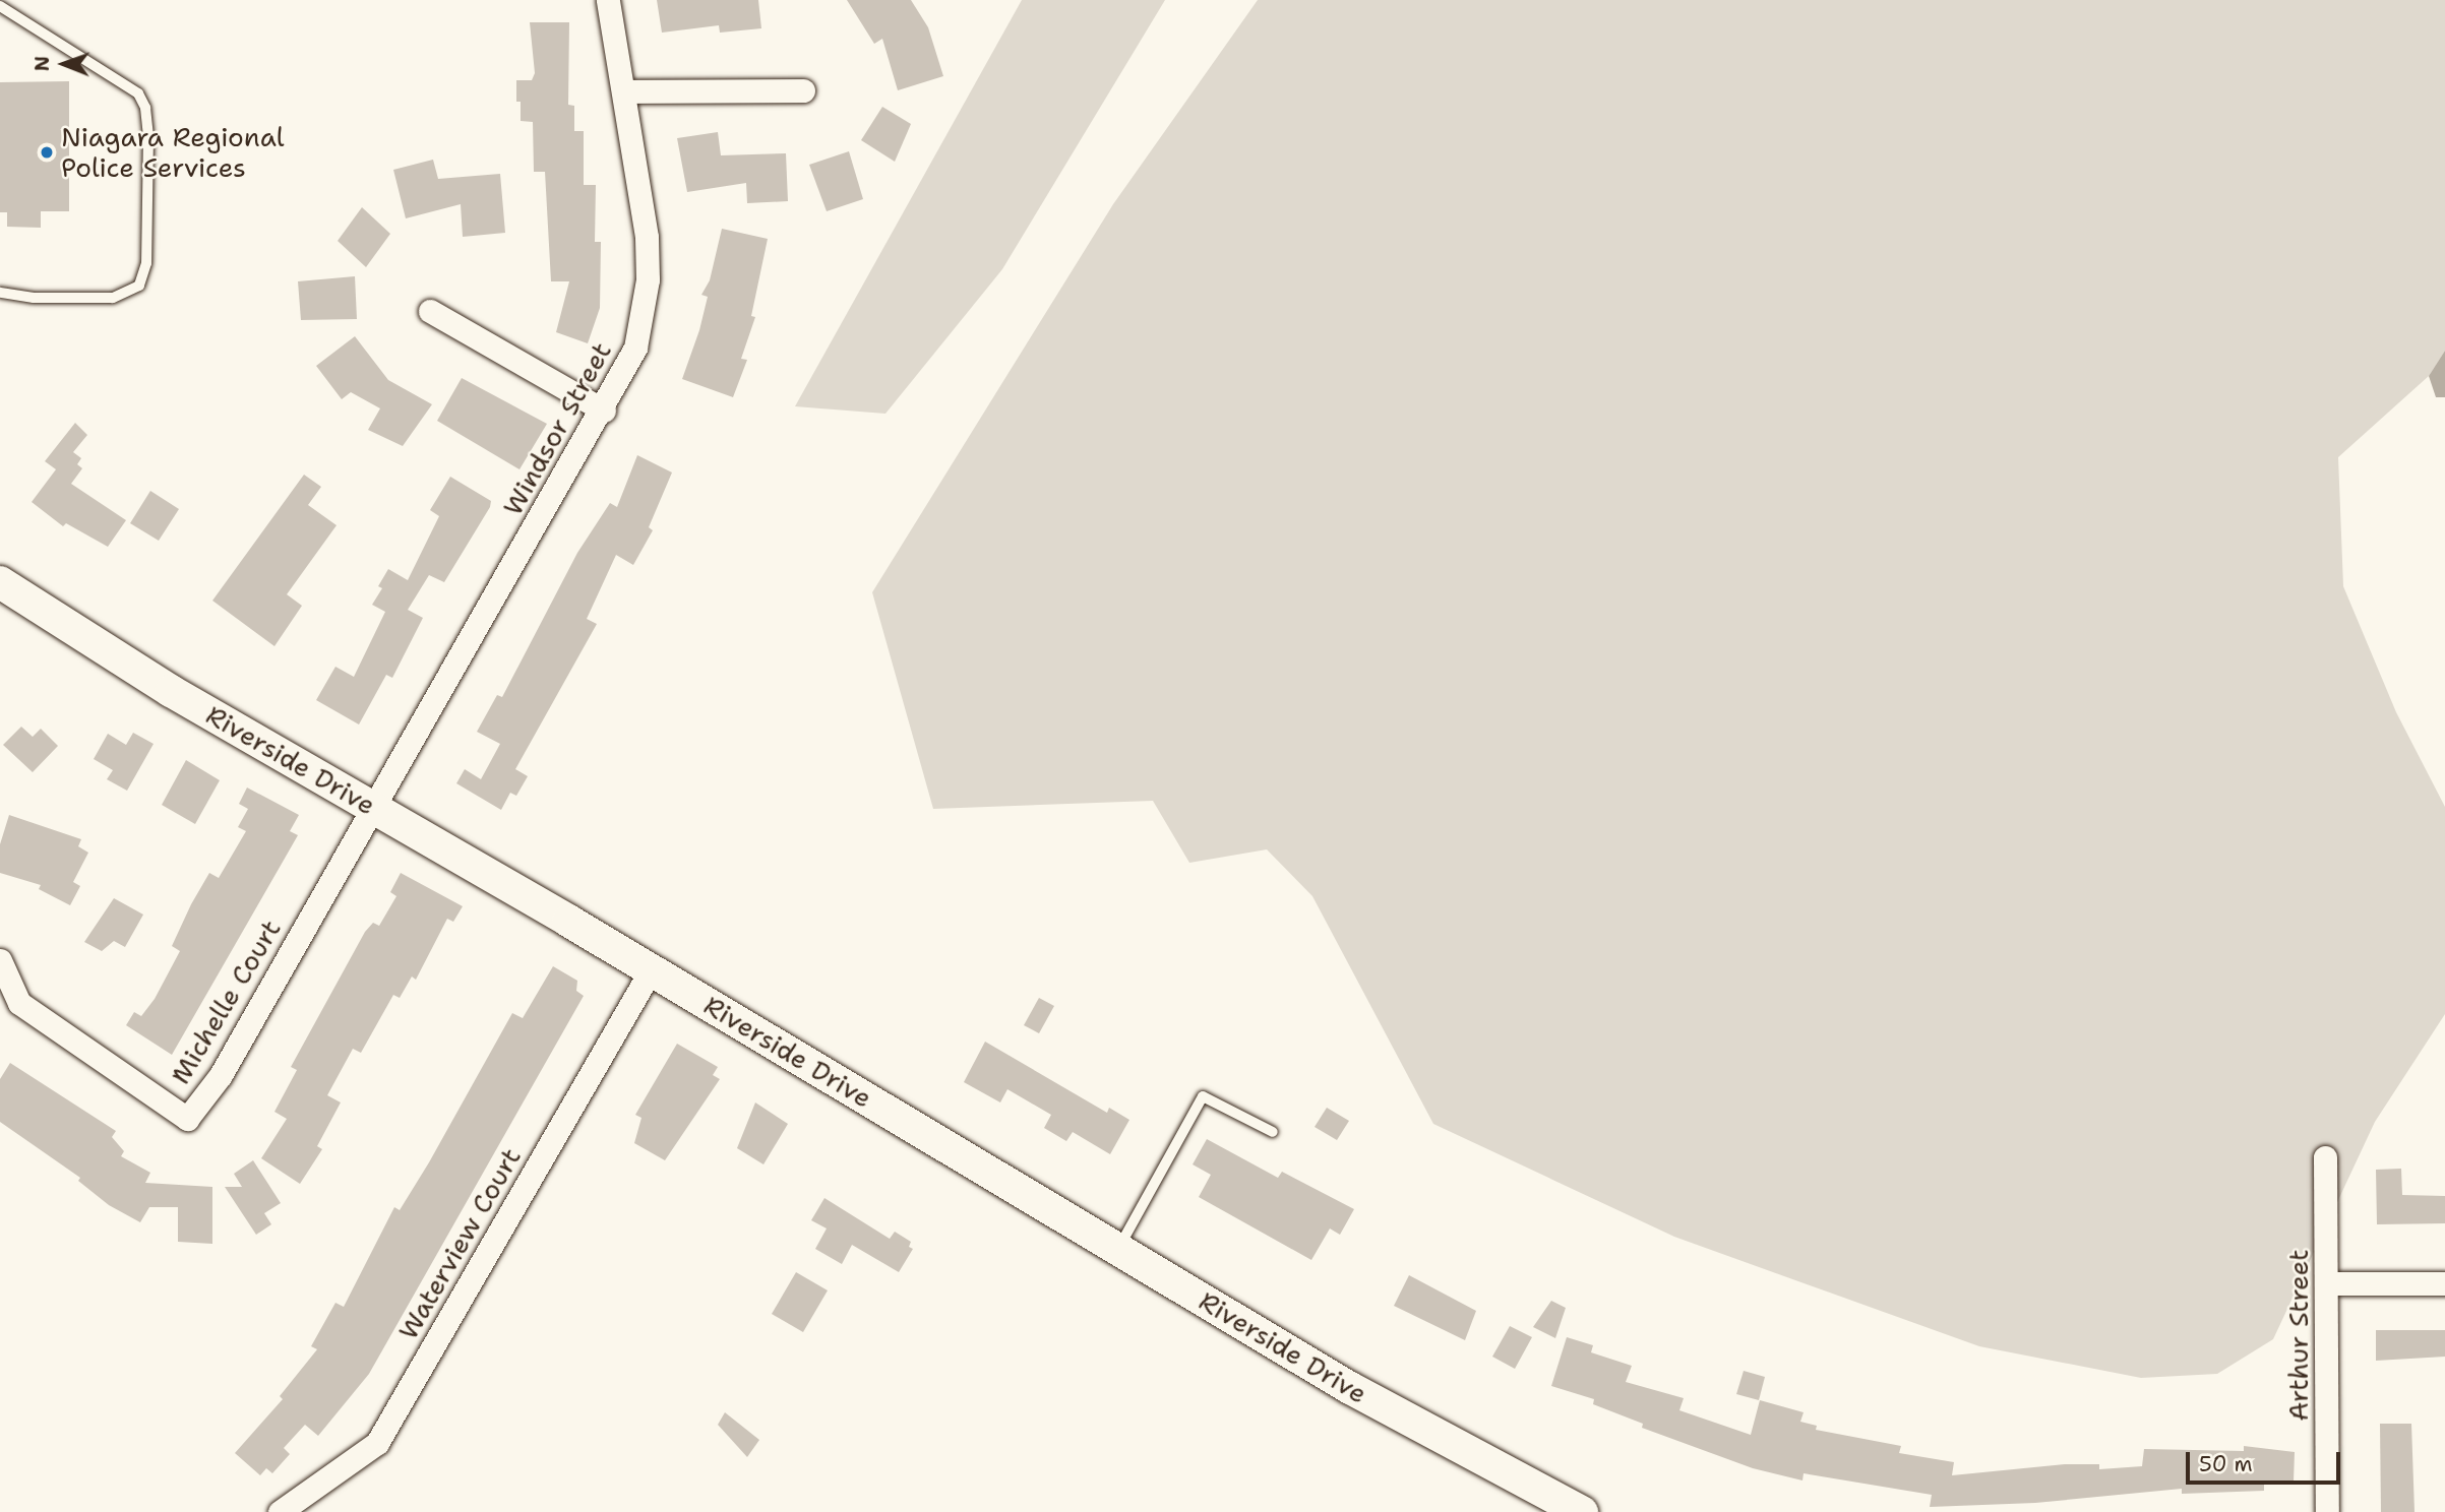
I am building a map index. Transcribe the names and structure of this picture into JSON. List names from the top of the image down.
{
  "streets": {
    "main road": ["Riverside Drive"],
    "street": [
      "Windsor Street",
      "Michelle Court",
      "Waterview Court",
      "Arthur Street"
    ]
  },
  "crossings": [
    ["Windsor Street", "Riverside Drive"],
    ["Windsor Street", "Michelle Court"],
    ["Riverside Drive", "Michelle Court"],
    ["Riverside Drive", "Waterview Court"]
  ],
  "places": ["Niagara Regional Police Services"],
  "scale_bar": "50 m",
  "north": "left"
}
